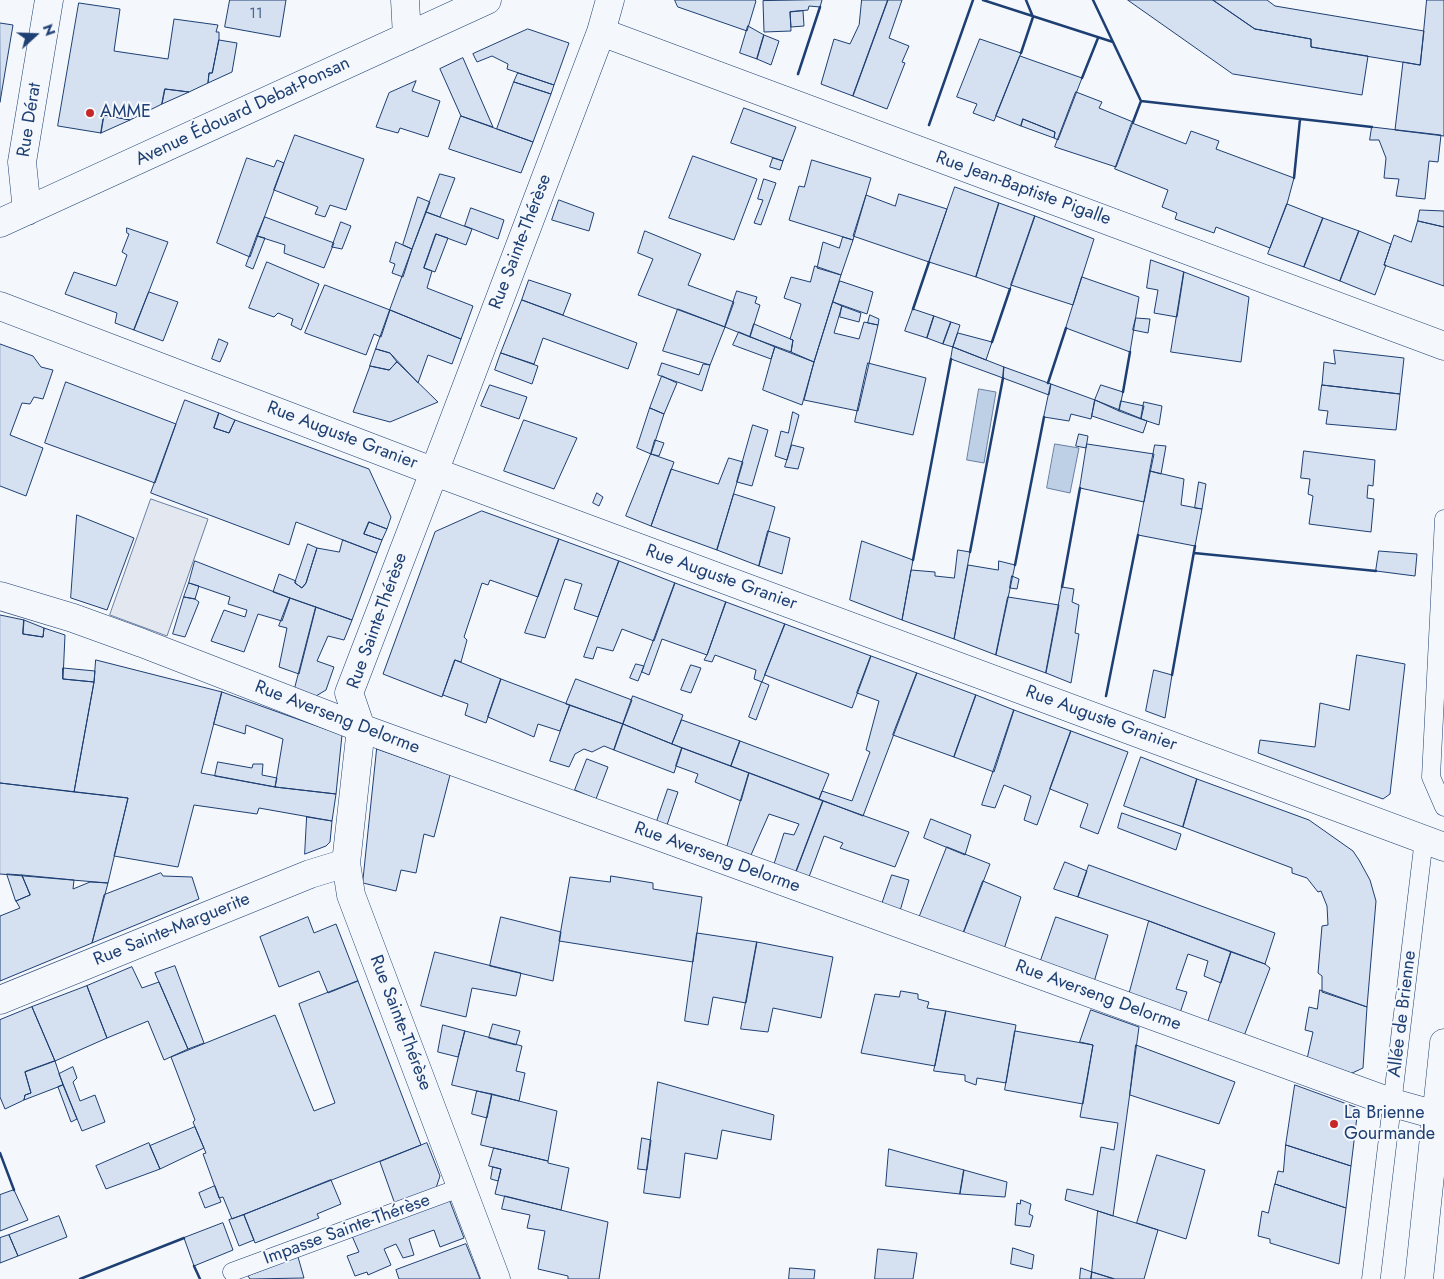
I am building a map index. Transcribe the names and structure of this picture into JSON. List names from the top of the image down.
{
  "streets": {
    "street": [
      "Avenue Édouard Debat-Ponsan",
      "Rue Dérat",
      "Rue Jean-Baptiste Pigalle",
      "Rue Sainte-Thérèse",
      "Rue Auguste Granier",
      "Rue Averseng Delorme",
      "Rue Sainte-Marguerite"
    ],
    "lane": ["Allée de Brienne", "Impasse Sainte-Thérèse"]
  },
  "crossings": [
    ["Avenue Édouard Debat-Ponsan", "Rue Dérat"],
    ["Rue Jean-Baptiste Pigalle", "Rue Sainte-Thérèse"],
    ["Rue Sainte-Thérèse", "Rue Auguste Granier"],
    ["Rue Sainte-Thérèse", "Rue Averseng Delorme"],
    ["Rue Sainte-Thérèse", "Rue Sainte-Marguerite"],
    ["Rue Sainte-Thérèse", "Impasse Sainte-Thérèse"],
    ["Rue Auguste Granier", "Allée de Brienne"],
    ["Rue Averseng Delorme", "Allée de Brienne"]
  ],
  "places": ["AMME", "La Brienne Gourmande"],
  "house_numbers": ["11"],
  "north": "right"
}
